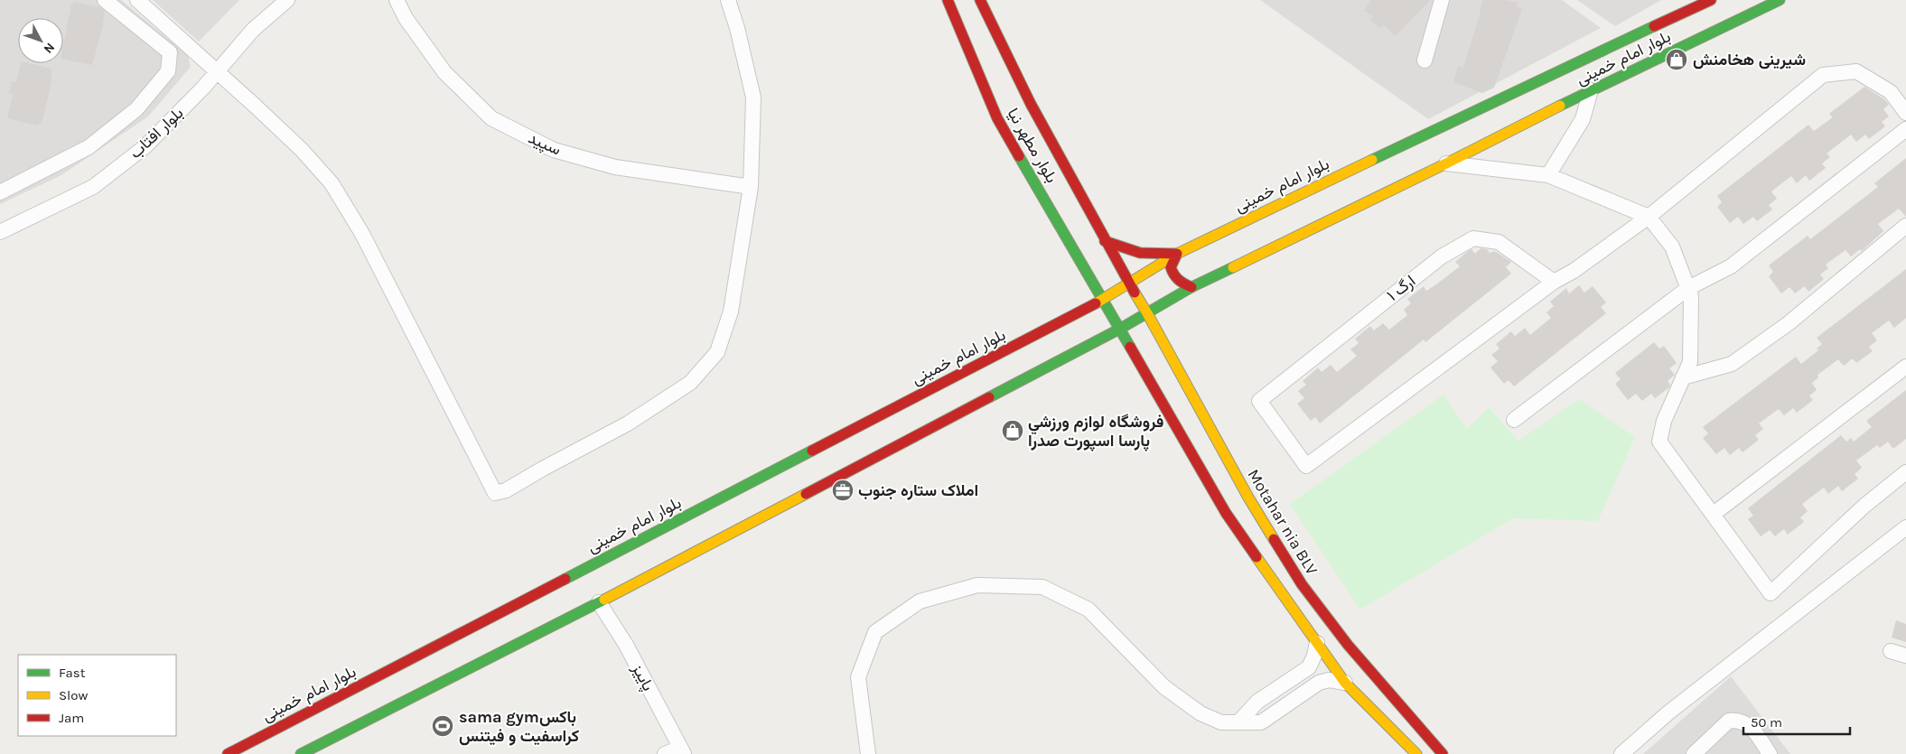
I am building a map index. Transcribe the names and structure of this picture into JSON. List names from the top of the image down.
{
  "streets": {
    "main road": ["بلوار امام خمینی", "بلوار مطهر نیا", "Motahar nia BLV"],
    "street": [
      "بلوار افتاب",
      "سپید",
      "ارگ ۱",
      "پاییز"
    ]
  },
  "crossings": [
    ["بلوار امام خمینی", "بلوار مطهر نیا"],
    ["بلوار امام خمینی", "Motahar nia BLV"],
    ["بلوار امام خمینی", "پاییز"],
    ["بلوار مطهر نیا", "Motahar nia BLV"]
  ],
  "places": {
    "shop": ["شیرینی هخامنش", "فروشگاه لوازم ورزشي پارسا اسپورت صدرا"],
    "office": ["املاک ستاره جنوب"],
    "sports": ["sama gymباکس کراسفیت و فیتنس"]
  },
  "legend": ["Fast", "Slow", "Jam"],
  "scale_bar": "50 m",
  "north": "bottom right"
}
